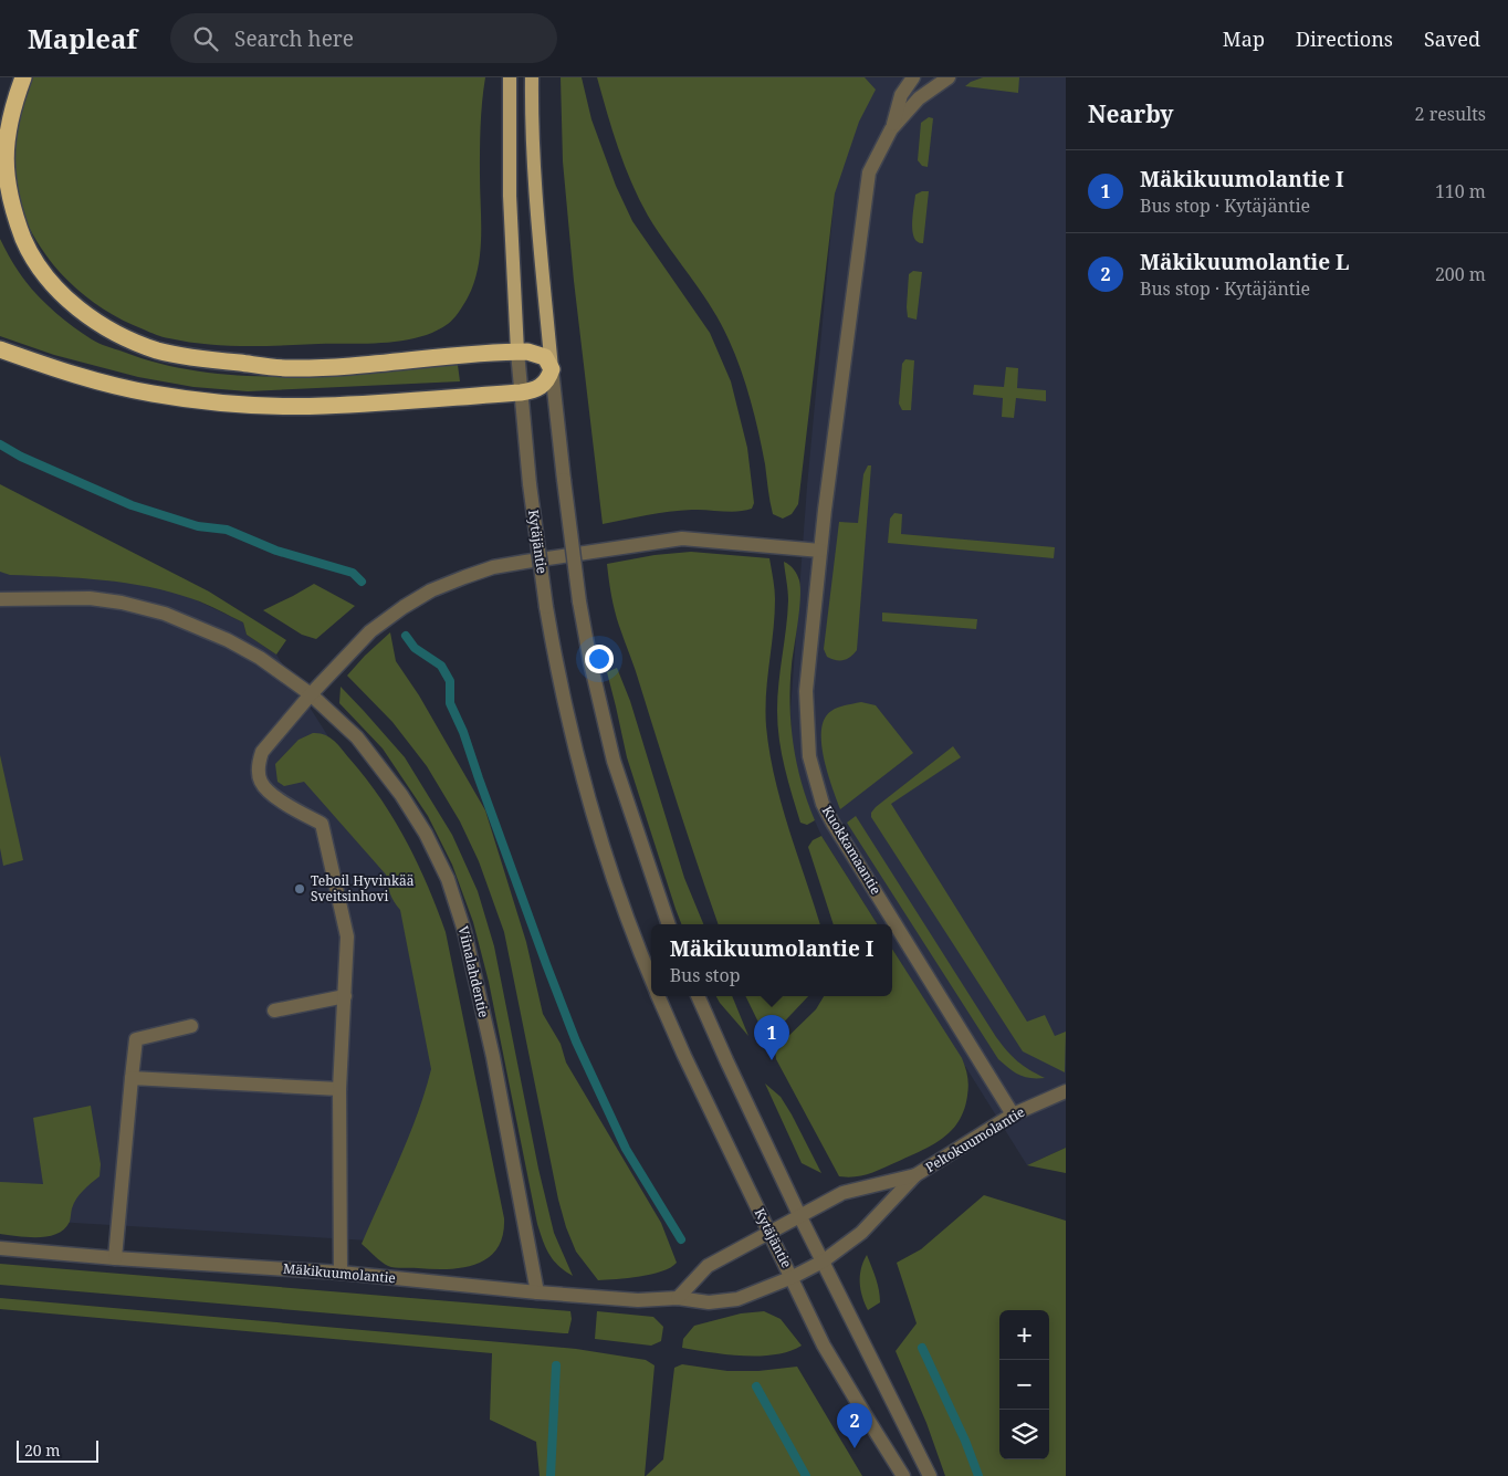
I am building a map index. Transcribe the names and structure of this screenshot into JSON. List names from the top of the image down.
{
  "streets": {
    "main road": ["Kytäjäntie"],
    "street": [
      "Kuokkamaantie",
      "Viinalahdentie",
      "Peltokuumolantie",
      "Mäkikuumolantie"
    ]
  },
  "crossings": [
    ["Kytäjäntie", "Peltokuumolantie"],
    ["Kytäjäntie", "Mäkikuumolantie"],
    ["Kuokkamaantie", "Peltokuumolantie"],
    ["Viinalahdentie", "Mäkikuumolantie"],
    ["Peltokuumolantie", "Mäkikuumolantie"]
  ],
  "places": ["Teboil Hyvinkää Sveitsinhovi"],
  "scale_bar": "20 m",
  "page": {
    "header": "Mapleaf",
    "search": "Search here",
    "nav": ["Map", "Directions", "Saved"],
    "heading": ["Nearby", "2 results"],
    "list": [
      {
        "mark": "1",
        "name": "Mäkikuumolantie I",
        "note": "Bus stop · Kytäjäntie",
        "value": "110 m"
      },
      {
        "mark": "2",
        "name": "Mäkikuumolantie L",
        "note": "Bus stop · Kytäjäntie",
        "value": "200 m"
      }
    ],
    "popup": ["Mäkikuumolantie I", "Bus stop"],
    "pins": ["1", "2"],
    "map_buttons": ["+", "−"],
    "scale": "20 m"
  }
}
